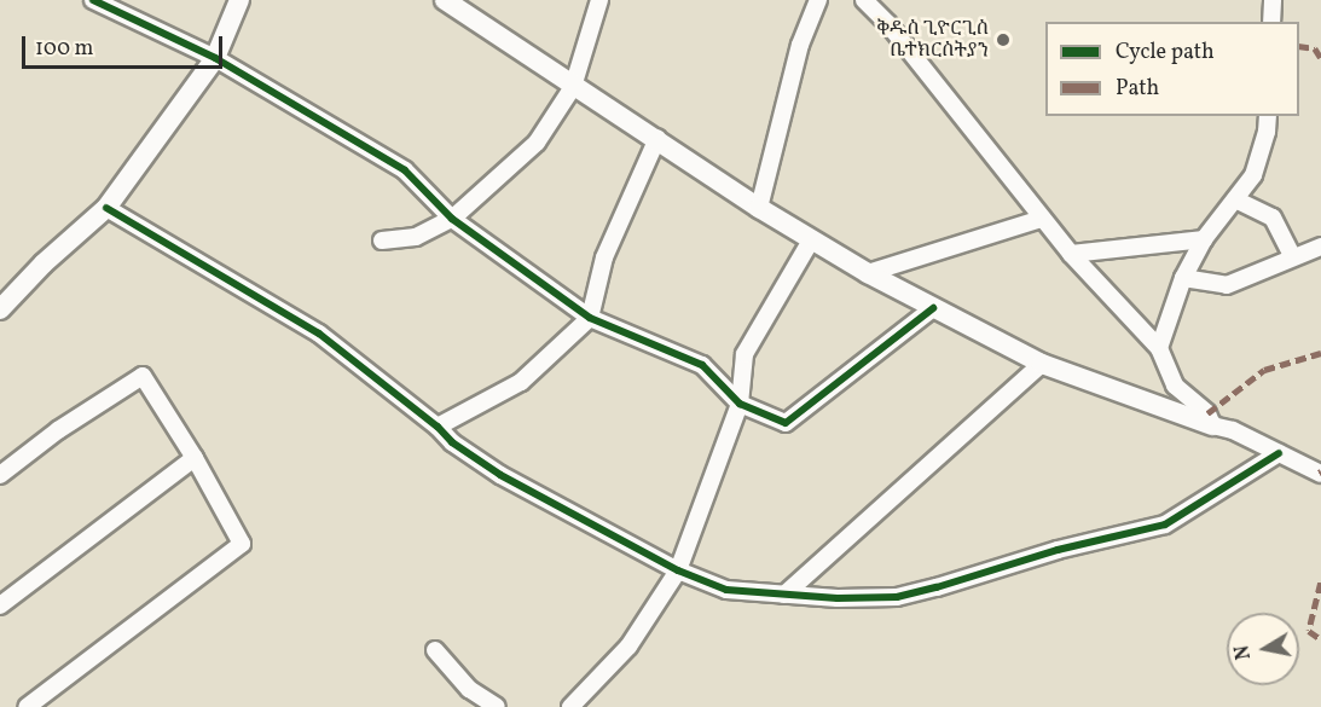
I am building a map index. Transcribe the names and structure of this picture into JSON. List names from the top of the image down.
{
  "places": ["ቅዱስ ጊዮርጊስ ቤተክርስትያን"],
  "legend": ["Cycle path", "Path"],
  "scale_bar": "100 m",
  "north": "left"
}
